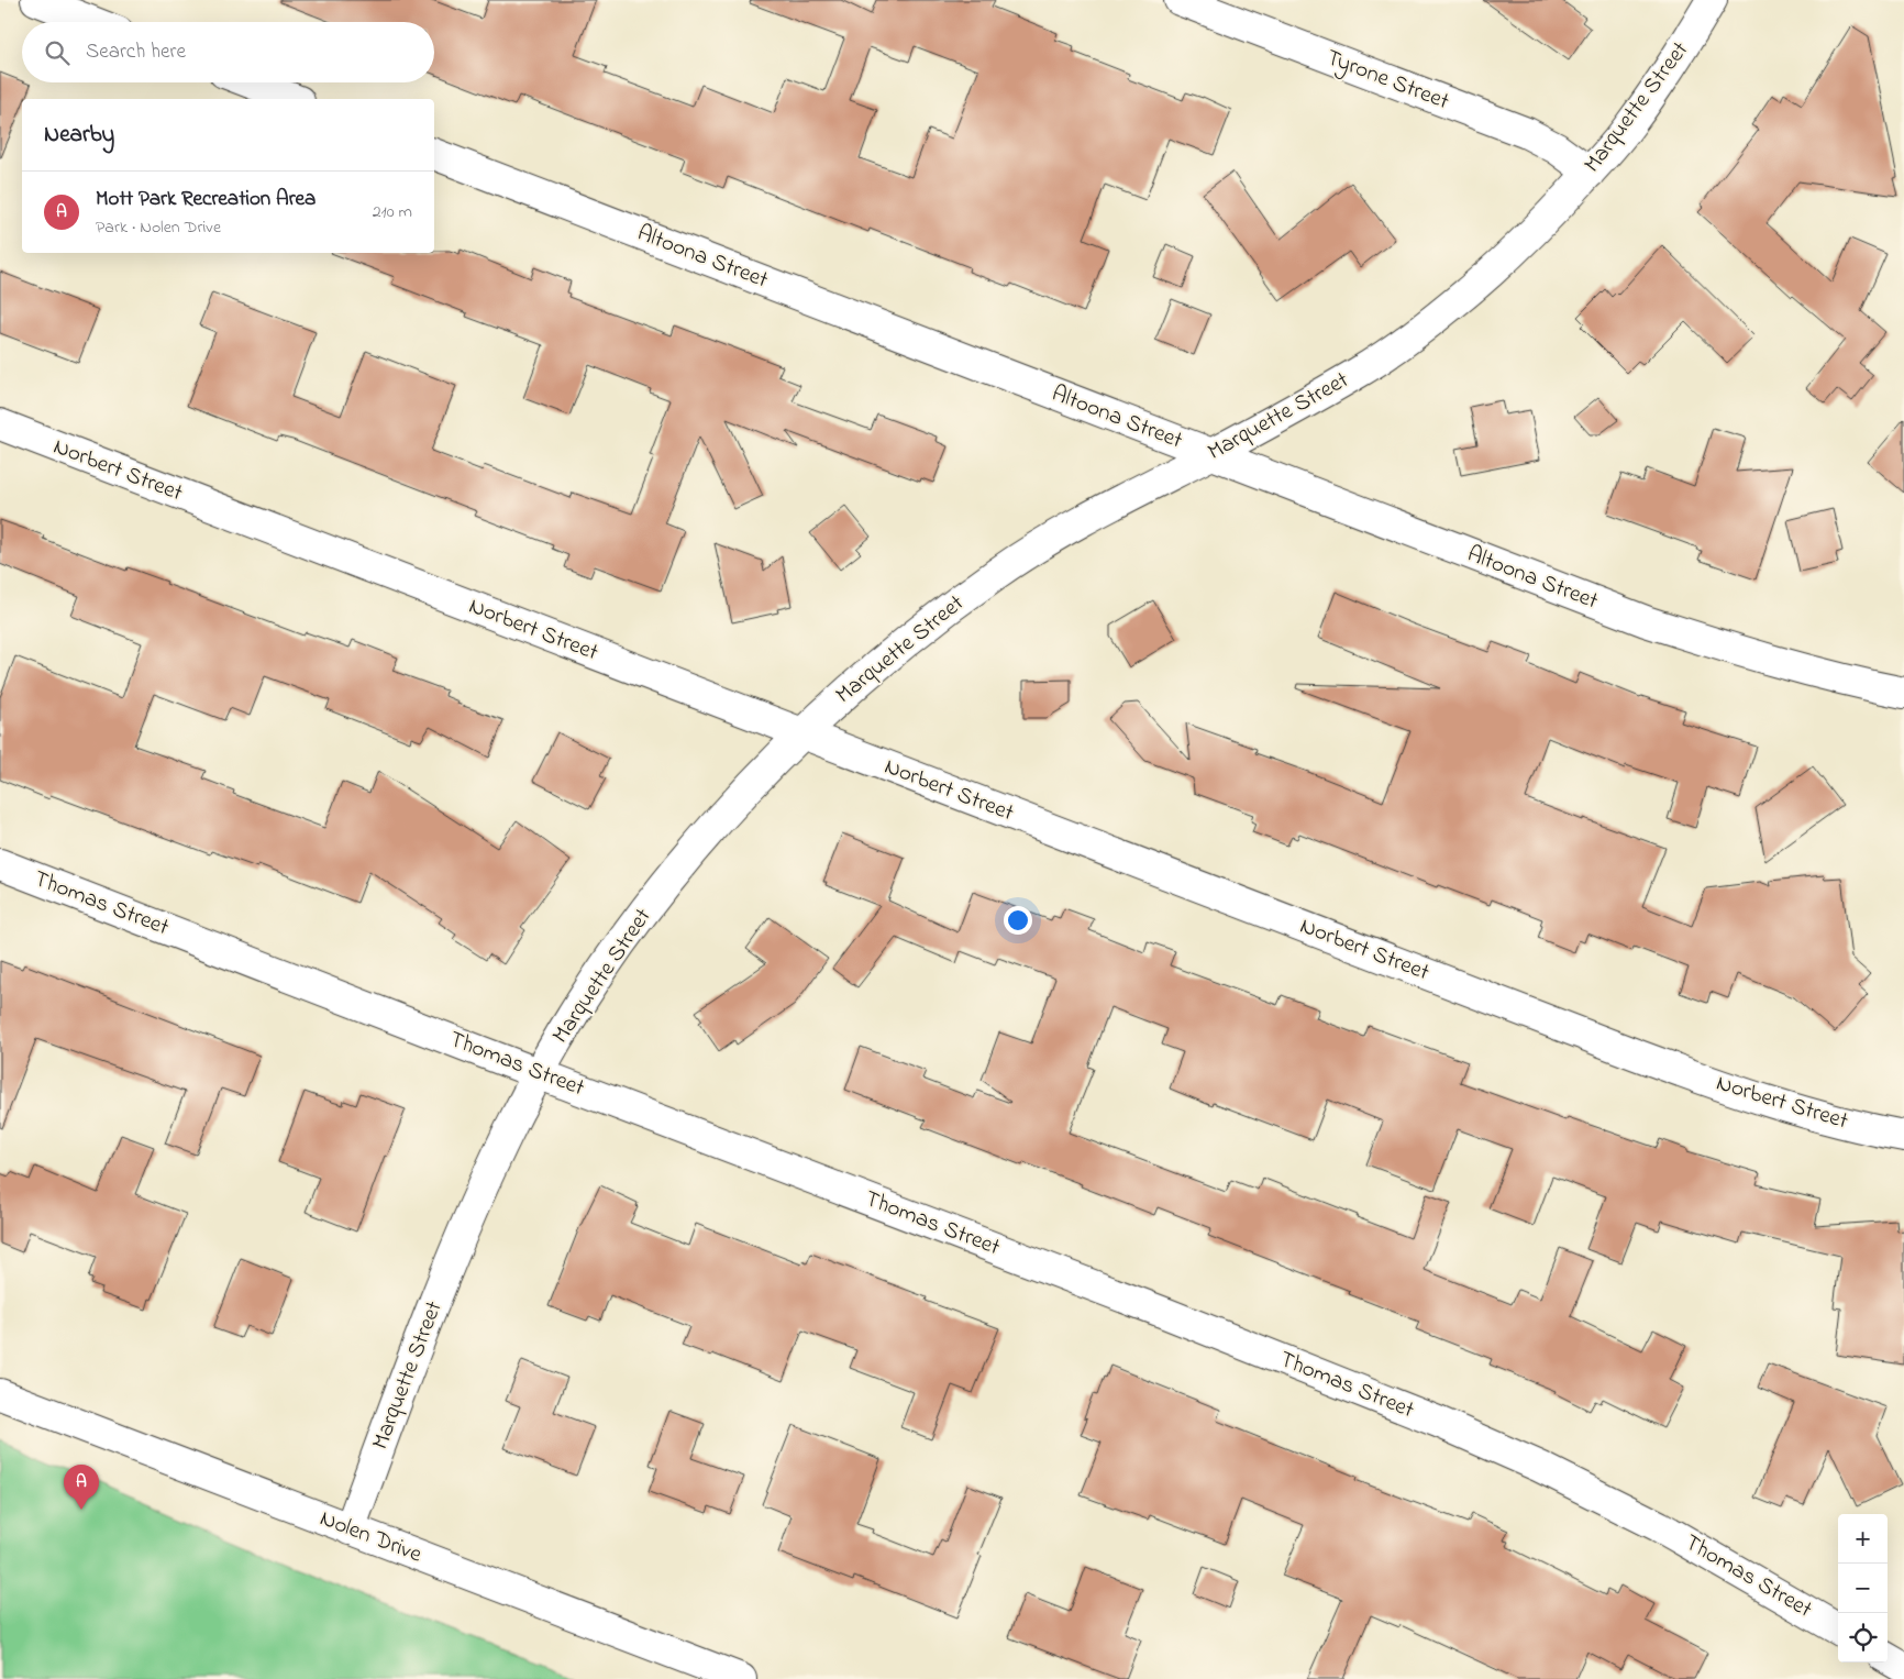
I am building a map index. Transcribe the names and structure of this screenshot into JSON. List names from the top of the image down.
{
  "streets": {
    "street": [
      "Tyrone Street",
      "Marquette Street",
      "Altoona Street",
      "Norbert Street",
      "Thomas Street",
      "Nolen Drive"
    ]
  },
  "crossings": [
    ["Tyrone Street", "Marquette Street"],
    ["Marquette Street", "Altoona Street"],
    ["Marquette Street", "Norbert Street"],
    ["Marquette Street", "Thomas Street"],
    ["Marquette Street", "Nolen Drive"]
  ],
  "page": {
    "search": "Search here",
    "heading": "Nearby",
    "list": [
      {
        "mark": "A",
        "name": "Mott Park Recreation Area",
        "note": "Park · Nolen Drive",
        "value": "210 m"
      }
    ],
    "pins": "A",
    "map_buttons": ["+", "−"]
  }
}
